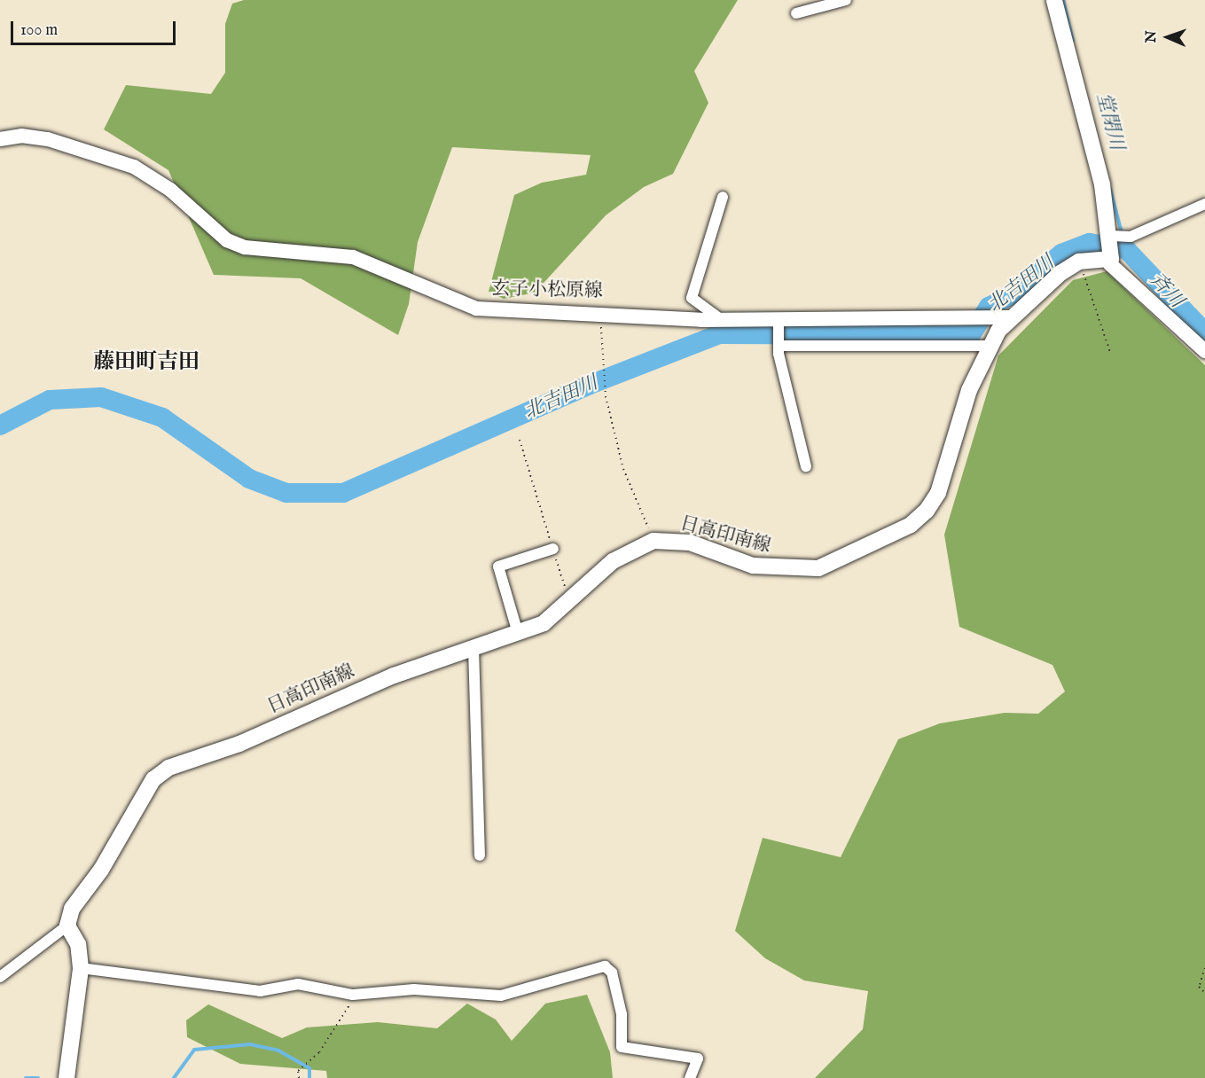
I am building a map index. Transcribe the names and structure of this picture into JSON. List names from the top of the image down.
{
  "streets": {
    "main road": ["玄子小松原線", "日高印南線"]
  },
  "crossings": [
    ["玄子小松原線", "日高印南線"]
  ],
  "districts": ["藤田町吉田"],
  "water": ["堂閉川", "北吉田川", "斉川"],
  "scale_bar": "100 m",
  "north": "left"
}
